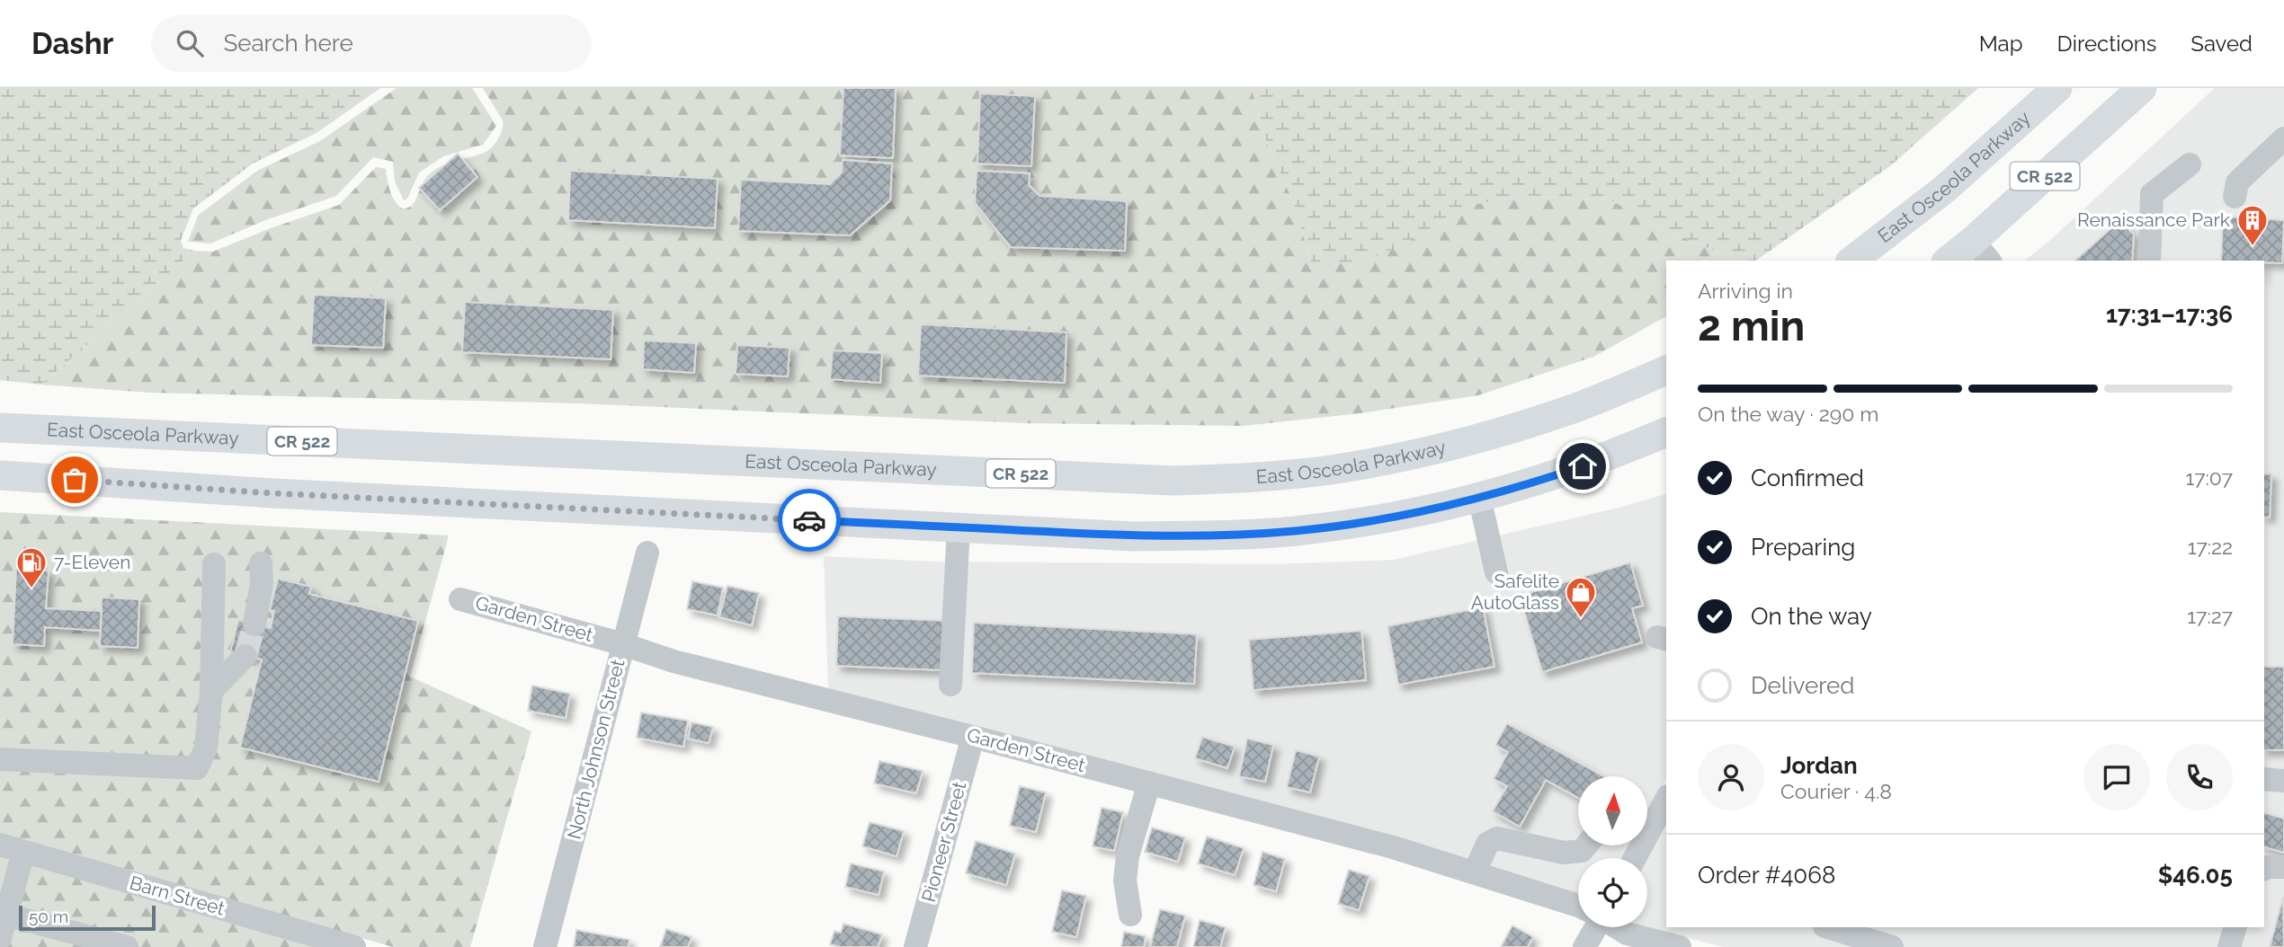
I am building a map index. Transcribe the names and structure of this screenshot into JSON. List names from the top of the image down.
{
  "streets": {
    "main road": ["East Osceola Parkway", "CR 522"],
    "street": [
      "Garden Street",
      "North Johnson Street",
      "Pioneer Street",
      "Barn Street"
    ]
  },
  "crossings": [
    ["Garden Street", "North Johnson Street"],
    ["Garden Street", "Pioneer Street"]
  ],
  "places": {
    "building": ["Renaissance Park"],
    "fuel station": ["7-Eleven"],
    "shop": ["Safelite AutoGlass"]
  },
  "scale_bar": "50 m",
  "north": "top",
  "page": {
    "header": "Dashr",
    "search": "Search here",
    "nav": ["Map", "Directions", "Saved"],
    "heading": ["2 min", "Arriving in", "17:31–17:36"],
    "panel": [
      "Jordan",
      "Courier · 4.8",
      "Order #4068",
      "$46.05"
    ],
    "bar": "On the way · 290 m",
    "list": [
      ["Confirmed", "17:07"],
      ["Preparing", "17:22"],
      ["On the way", "17:27"],
      "Delivered"
    ],
    "scale": "50 m"
  }
}
